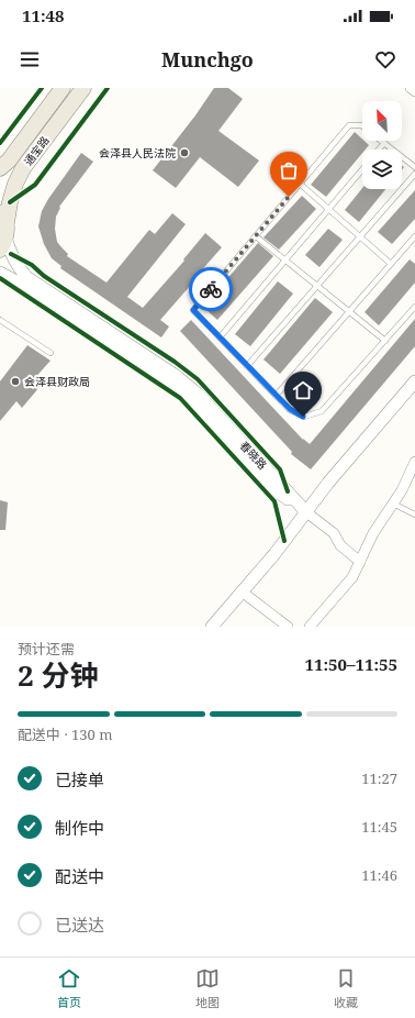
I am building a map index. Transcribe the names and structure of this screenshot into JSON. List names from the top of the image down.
{
  "streets": {
    "main road": ["通宝路"],
    "street": ["春晓路"]
  },
  "crossings": [
    ["通宝路", "春晓路"]
  ],
  "places": ["会泽县人民法院", "会泽县财政局"],
  "north": "top left",
  "page": {
    "status": "11:48",
    "header": "Munchgo",
    "heading": ["2 分钟", "预计还需", "11:50–11:55"],
    "bar": "配送中 · 130 m",
    "list": [
      ["已接单", "11:27"],
      ["制作中", "11:45"],
      ["配送中", "11:46"],
      "已送达"
    ],
    "tabs": ["首页", "地图", "收藏"]
  }
}
